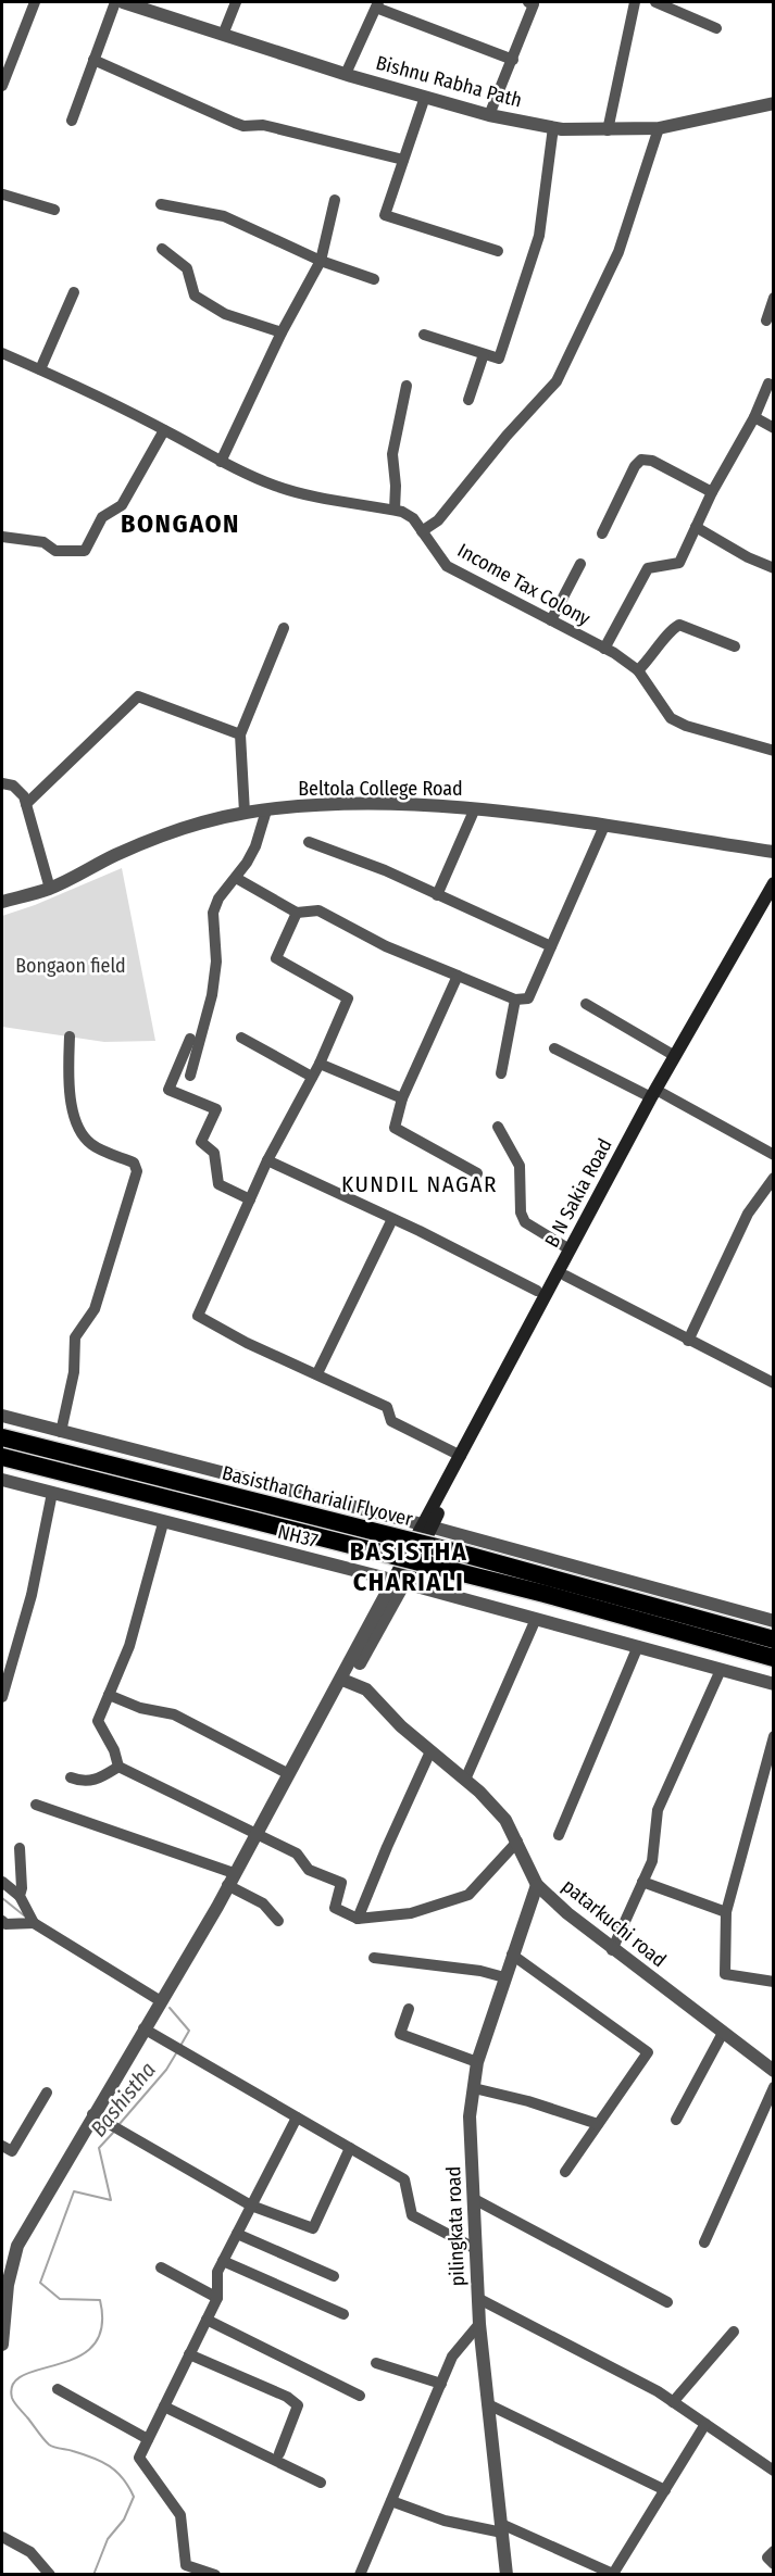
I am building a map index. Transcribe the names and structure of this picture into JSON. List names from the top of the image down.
{
  "streets": {
    "highway": ["Basistha Chariali Flyover"],
    "main road": ["B N Sakia Road"],
    "street": [
      "Bishnu Rabha Path",
      "Income Tax Colony",
      "Beltola College Road",
      "NH37",
      "patarkuchi road",
      "pilingkata road"
    ]
  },
  "crossings": [
    ["patarkuchi road", "pilingkata road"]
  ],
  "districts": ["BONGAON", "KUNDIL NAGAR", "BASISTHA CHARIALI"],
  "water": ["Bashistha"],
  "parks": ["Bongaon field"]
}
